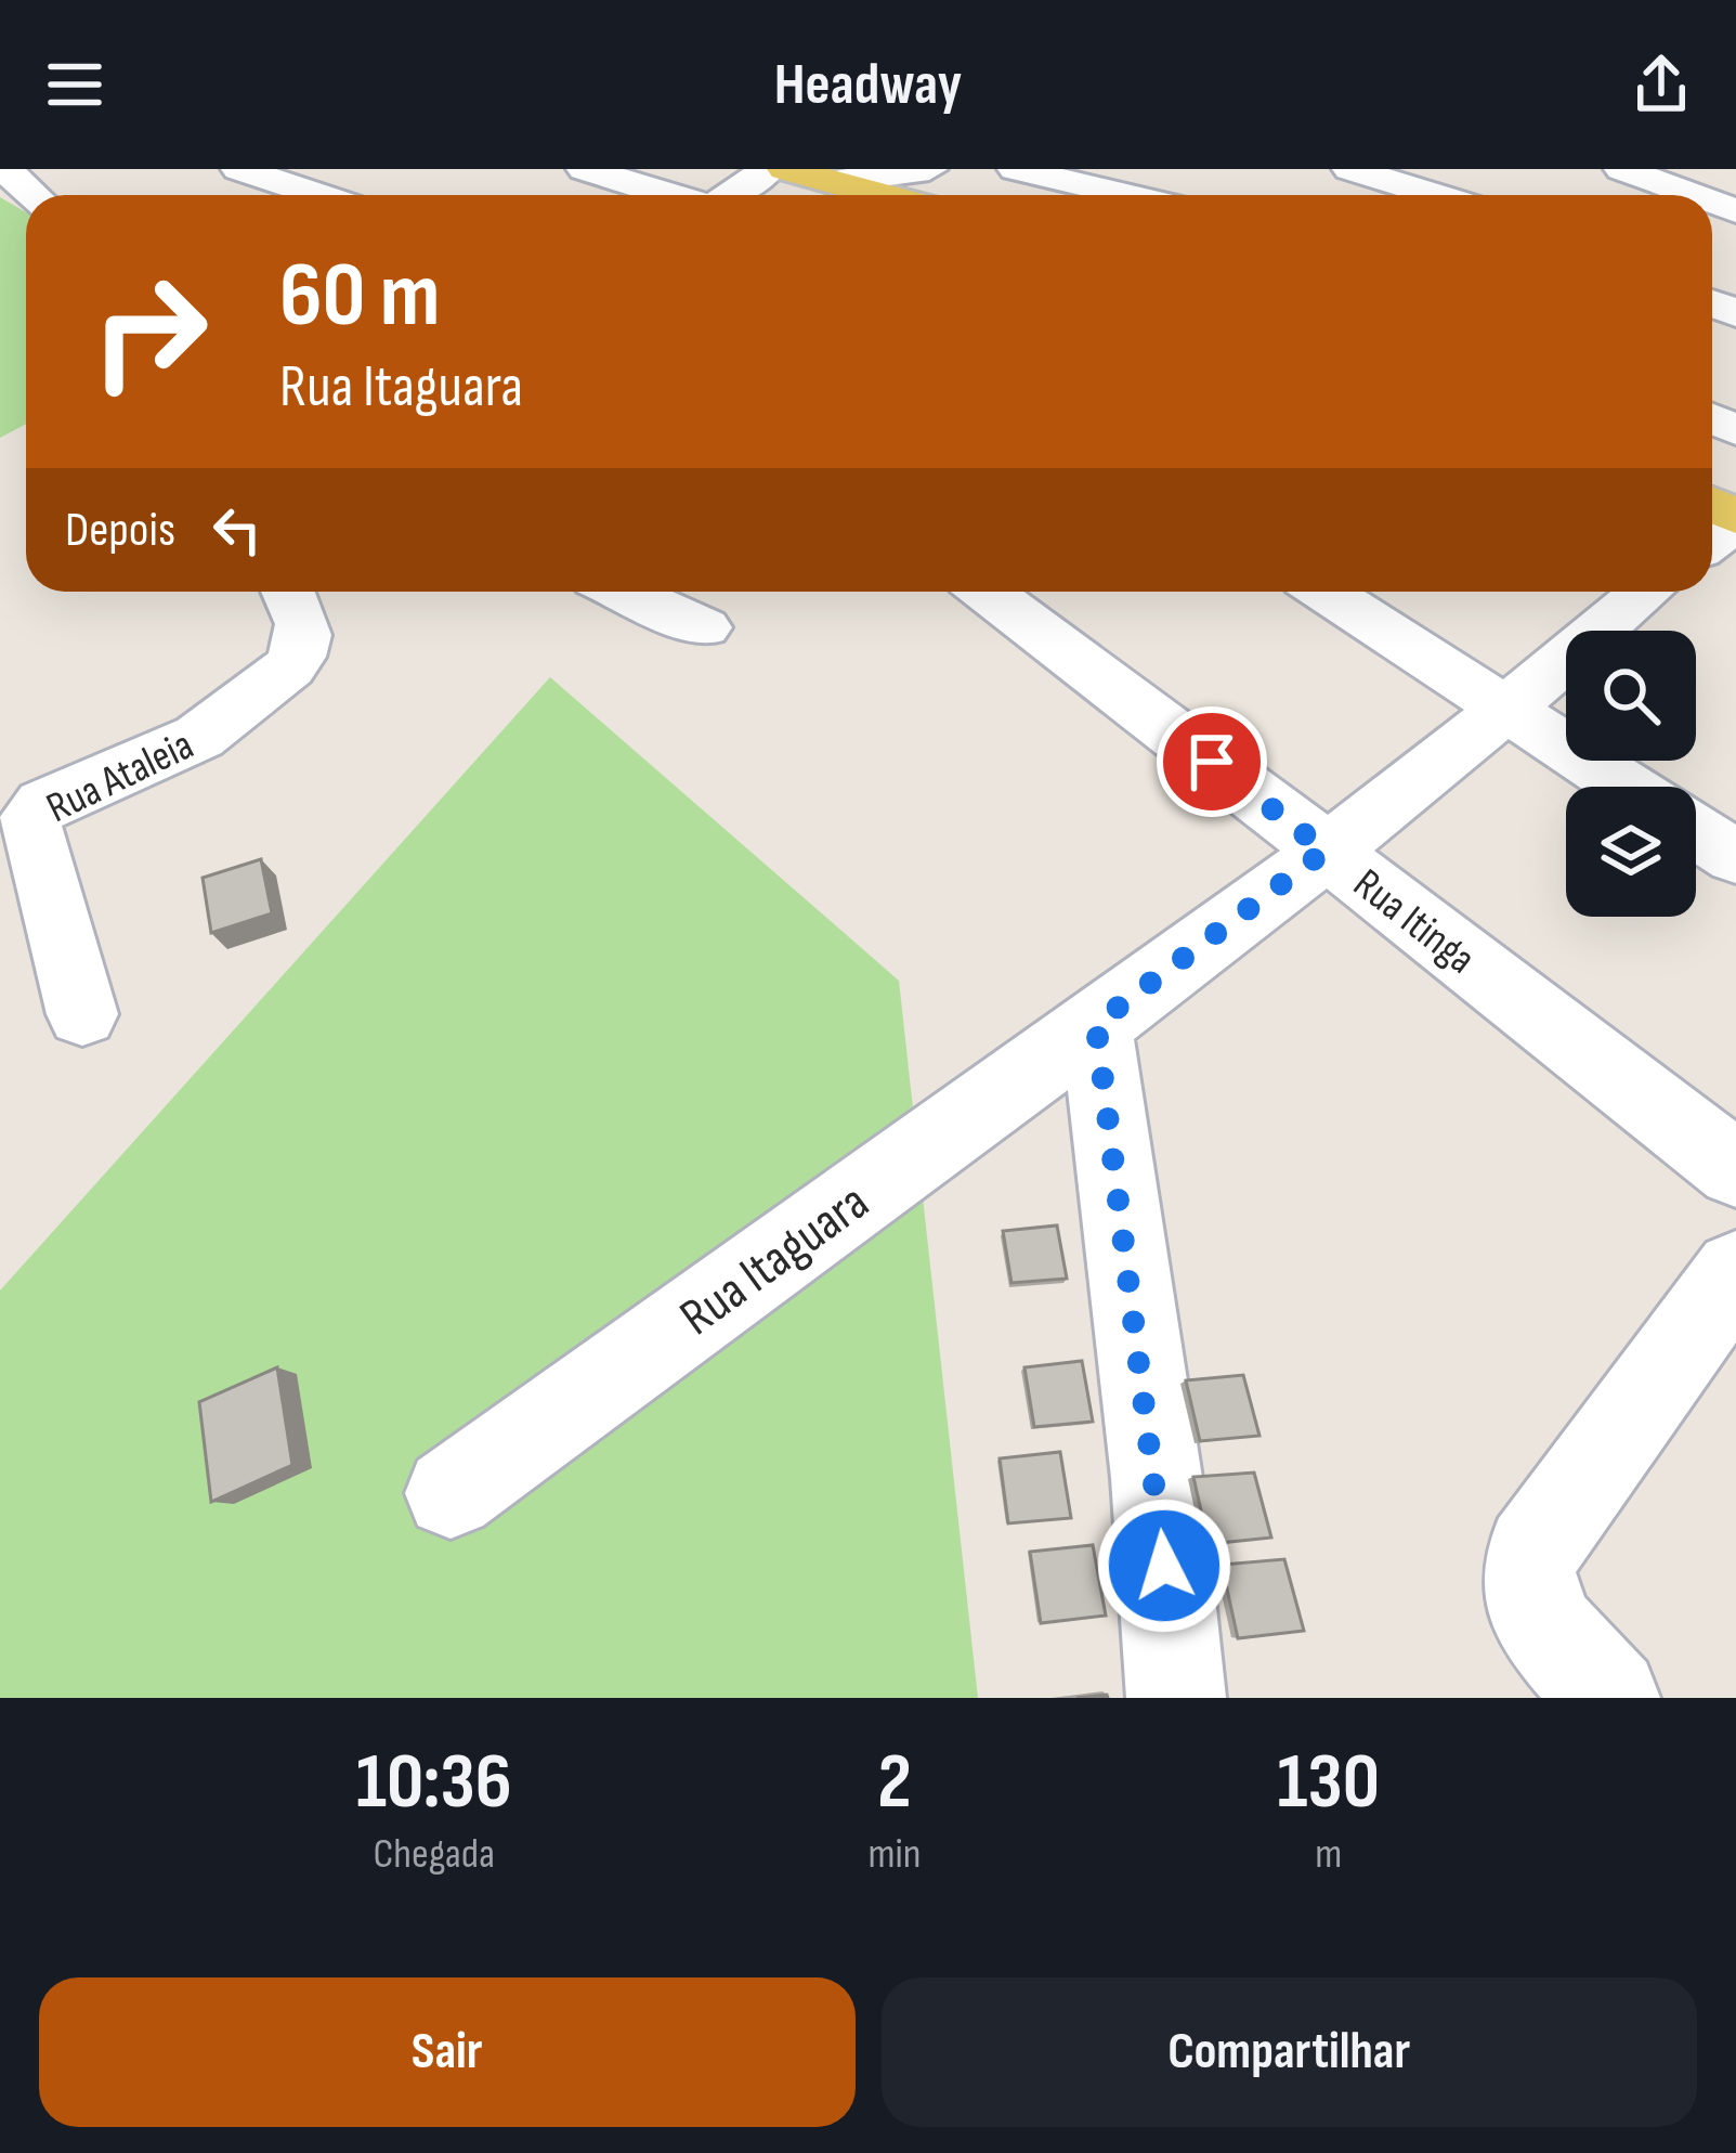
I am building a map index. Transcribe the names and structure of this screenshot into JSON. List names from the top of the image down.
{
  "streets": {
    "street": ["Rua Ataleia", "Rua Itinga", "Rua Itaguara"]
  },
  "crossings": [
    ["Rua Itinga", "Rua Itaguara"]
  ],
  "page": {
    "header": "Headway",
    "turn": ["60 m", "Rua Itaguara"],
    "then": "Depois",
    "eta": [
      "10:36",
      "Chegada",
      "2",
      "min",
      "130",
      "m"
    ],
    "buttons": ["Sair", "Compartilhar"]
  }
}
